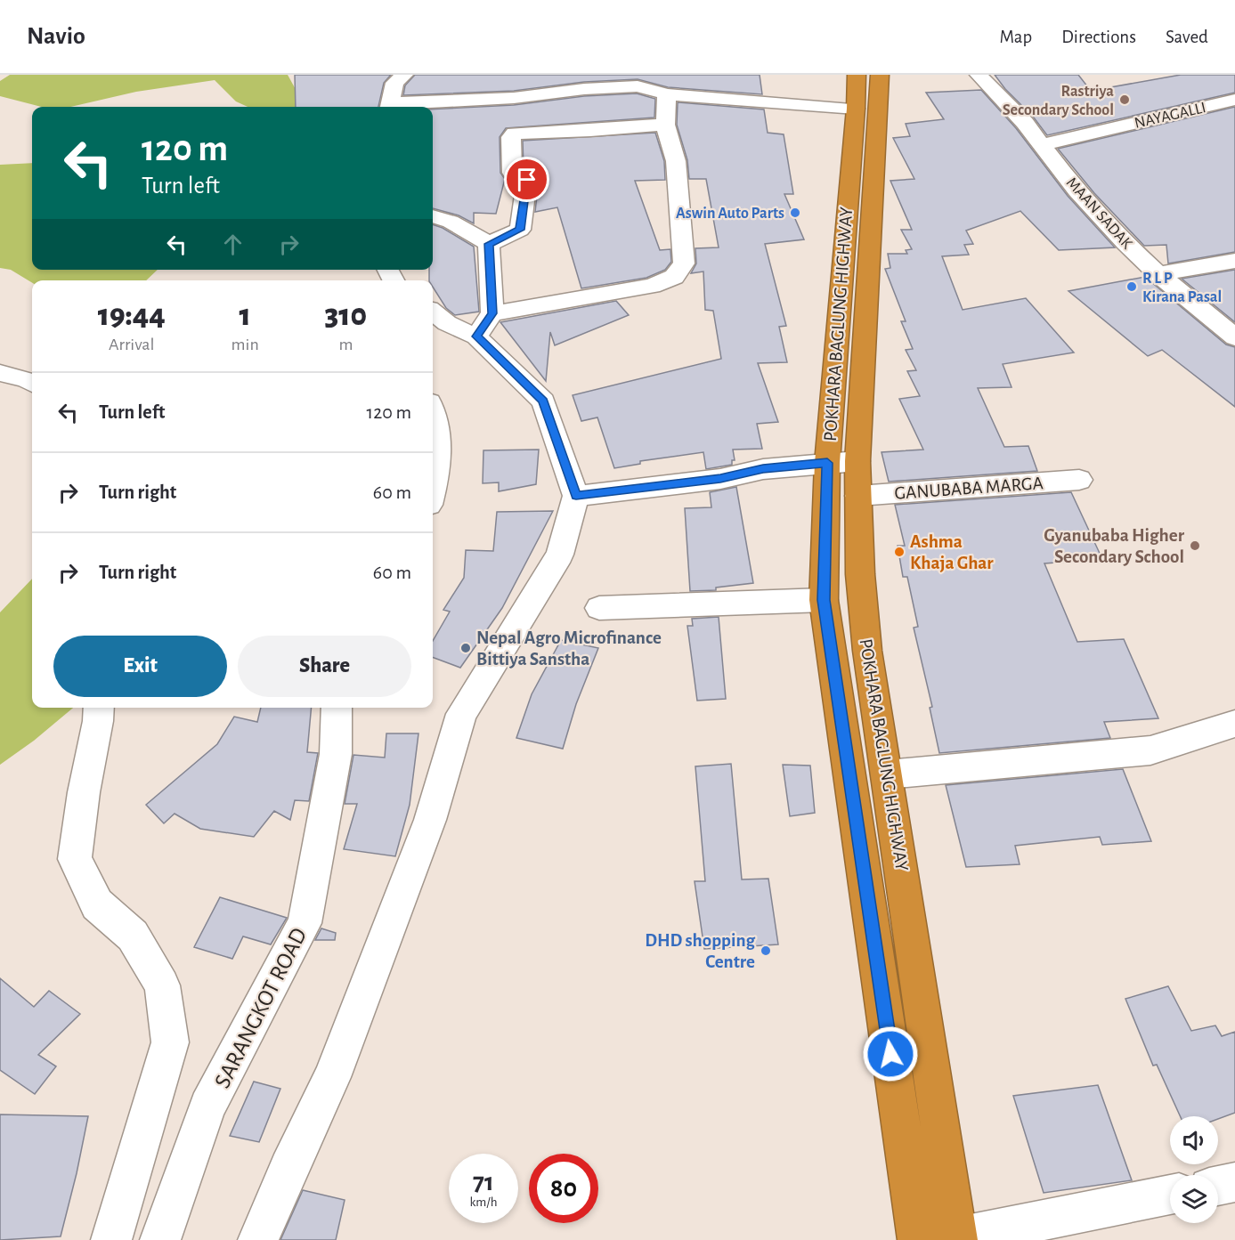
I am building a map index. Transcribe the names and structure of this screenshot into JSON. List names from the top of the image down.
{
  "streets": {
    "highway": ["POKHARA BAGLUNG HIGHWAY"],
    "street": [
      "NAYAGALLI",
      "MAAN SADAK",
      "GANUBABA MARGA",
      "SARANGKOT ROAD"
    ]
  },
  "crossings": [
    ["NAYAGALLI", "MAAN SADAK"],
    ["POKHARA BAGLUNG HIGHWAY", "GANUBABA MARGA"]
  ],
  "places": [
    "Rastriya Secondary School",
    "Aswin Auto Parts",
    "R L P Kirana Pasal",
    "Gyanubaba Higher Secondary School",
    "Ashma Khaja Ghar",
    "Nepal Agro Microfinance Bittiya Sanstha",
    "DHD shopping Centre"
  ],
  "page": {
    "header": "Navio",
    "nav": ["Map", "Directions", "Saved"],
    "turn": ["120 m", "Turn left"],
    "eta": [
      "19:44",
      "Arrival",
      "1",
      "min",
      "310",
      "m"
    ],
    "list": [
      {
        "name": "Turn left",
        "value": "120 m"
      },
      {
        "name": "Turn right",
        "value": "60 m"
      },
      {
        "name": "Turn right",
        "value": "60 m"
      }
    ],
    "buttons": ["Exit", "Share"],
    "speed": "71 km/h",
    "limit": "80"
  }
}
